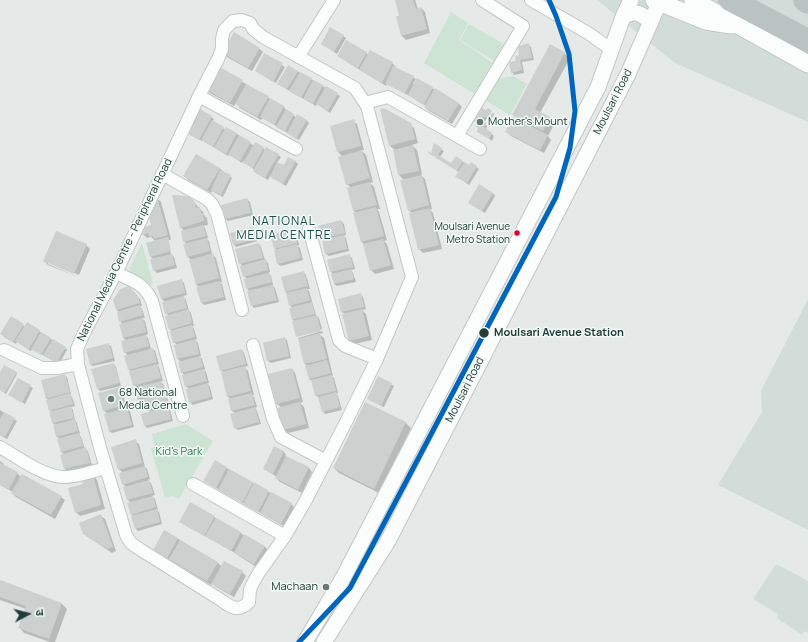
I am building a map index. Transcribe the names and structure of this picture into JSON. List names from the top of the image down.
{
  "streets": {
    "street": ["Moulsari Road", "National Media Centre - Peripheral Road"]
  },
  "districts": ["NATIONAL MEDIA CENTRE"],
  "parks": ["Kid's Park"],
  "places": [
    "Mother's Mount",
    "Moulsari Avenue Metro Station",
    "Moulsari Avenue Station",
    "68 National Media Centre",
    "Machaan"
  ],
  "north": "right"
}
